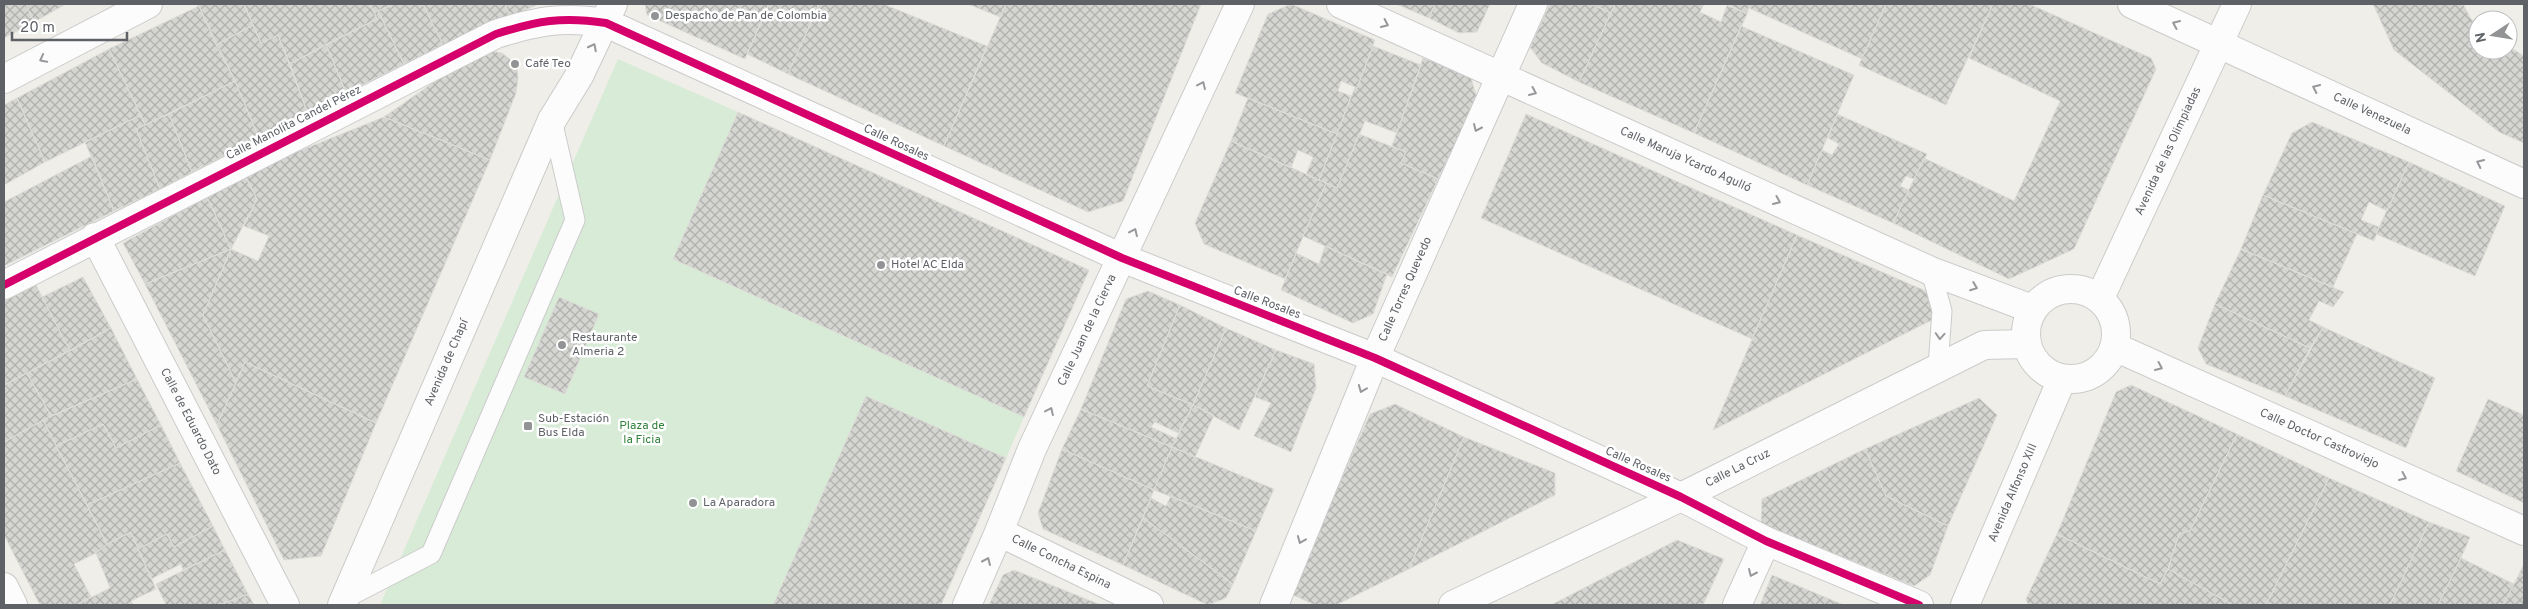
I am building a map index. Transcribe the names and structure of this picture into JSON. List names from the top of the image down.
{
  "streets": {
    "street": [
      "Calle Venezuela",
      "Calle Manolita Candel Pérez",
      "Calle Rosales",
      "Avenida de las Olimpiadas",
      "Calle Maruja Ycardo Agulló",
      "Calle Torres Quevedo",
      "Calle Juan de la Cierva",
      "Avenida de Chapí",
      "Calle de Eduardo Dato",
      "Calle Doctor Castroviejo",
      "Calle La Cruz",
      "Avenida Alfonso XIII",
      "Calle Concha Espina"
    ]
  },
  "crossings": [
    ["Calle Venezuela", "Avenida de las Olimpiadas"],
    ["Calle Manolita Candel Pérez", "Calle Rosales"],
    ["Calle Manolita Candel Pérez", "Avenida de Chapí"],
    ["Calle Manolita Candel Pérez", "Calle de Eduardo Dato"],
    ["Calle Rosales", "Calle Torres Quevedo"],
    ["Calle Rosales", "Calle Juan de la Cierva"],
    ["Calle Rosales", "Avenida de Chapí"],
    ["Calle Rosales", "Calle La Cruz"],
    ["Avenida de las Olimpiadas", "Calle Maruja Ycardo Agulló"],
    ["Avenida de las Olimpiadas", "Calle Doctor Castroviejo"],
    ["Avenida de las Olimpiadas", "Calle La Cruz"],
    ["Avenida de las Olimpiadas", "Avenida Alfonso XIII"],
    ["Calle Maruja Ycardo Agulló", "Calle Torres Quevedo"],
    ["Calle Maruja Ycardo Agulló", "Calle Doctor Castroviejo"],
    ["Calle Maruja Ycardo Agulló", "Calle La Cruz"],
    ["Calle Maruja Ycardo Agulló", "Avenida Alfonso XIII"],
    ["Calle Juan de la Cierva", "Calle Concha Espina"],
    ["Calle Doctor Castroviejo", "Calle La Cruz"],
    ["Calle Doctor Castroviejo", "Avenida Alfonso XIII"],
    ["Calle La Cruz", "Avenida Alfonso XIII"]
  ],
  "one_way": [
    "Calle Venezuela",
    "Calle Maruja Ycardo Agulló",
    "Calle Torres Quevedo",
    "Calle Juan de la Cierva",
    "Calle Doctor Castroviejo"
  ],
  "parks": ["Plaza de la Ficia"],
  "places": {
    "other": [
      "Despacho de Pan de Colombia",
      "Café Teo",
      "Hotel AC Elda",
      "Restaurante Almeria 2",
      "La Aparadora"
    ],
    "transit": ["Sub-Estación Bus Elda"]
  },
  "scale_bar": "20 m",
  "north": "left"
}
